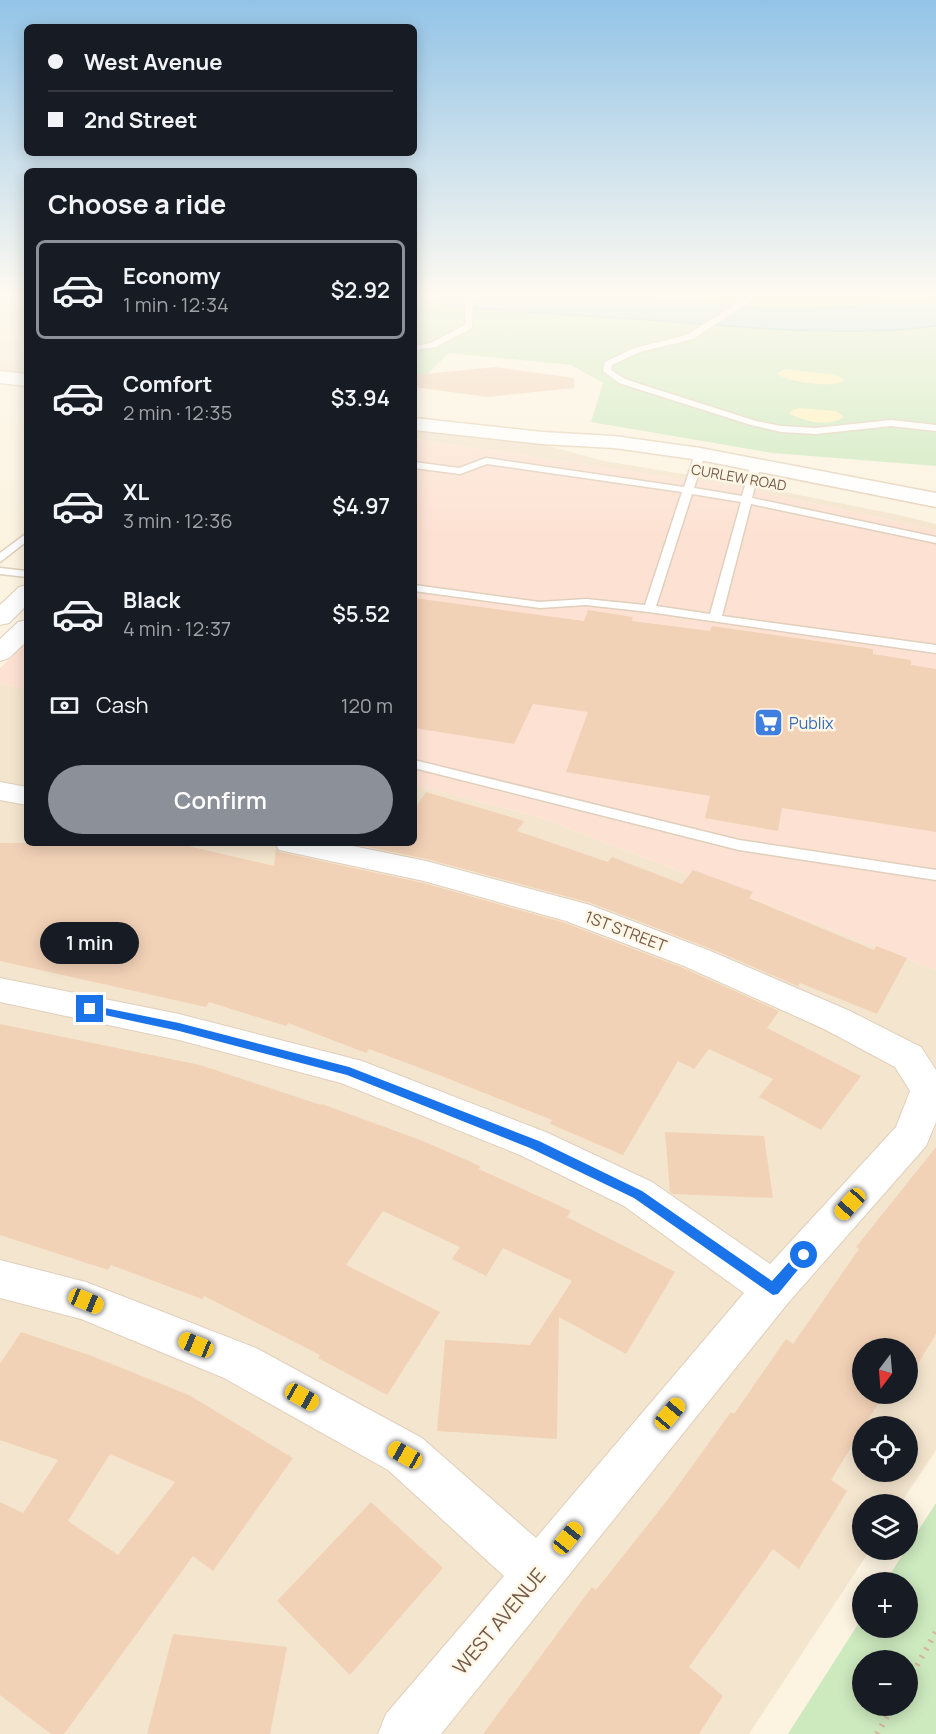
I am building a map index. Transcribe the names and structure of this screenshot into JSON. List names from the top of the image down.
{
  "streets": {
    "main road": ["CURLEW ROAD"],
    "street": ["1ST STREET", "WEST AVENUE"]
  },
  "crossings": [
    ["1ST STREET", "WEST AVENUE"]
  ],
  "places": {
    "supermarket": ["Publix"]
  },
  "north": "bottom",
  "page": {
    "banner": ["West Avenue", "2nd Street"],
    "heading": "Choose a ride",
    "list": [
      {
        "name": "Economy",
        "note": "1 min · 12:34",
        "value": "$2.92"
      },
      {
        "name": "Comfort",
        "note": "2 min · 12:35",
        "value": "$3.94"
      },
      {
        "name": "XL",
        "note": "3 min · 12:36",
        "value": "$4.97"
      },
      {
        "name": "Black",
        "note": "4 min · 12:37",
        "value": "$5.52"
      }
    ],
    "pay": ["Cash", "120 m"],
    "buttons": "Confirm",
    "bubble": "1 min",
    "map_buttons": ["+", "−"]
  }
}
